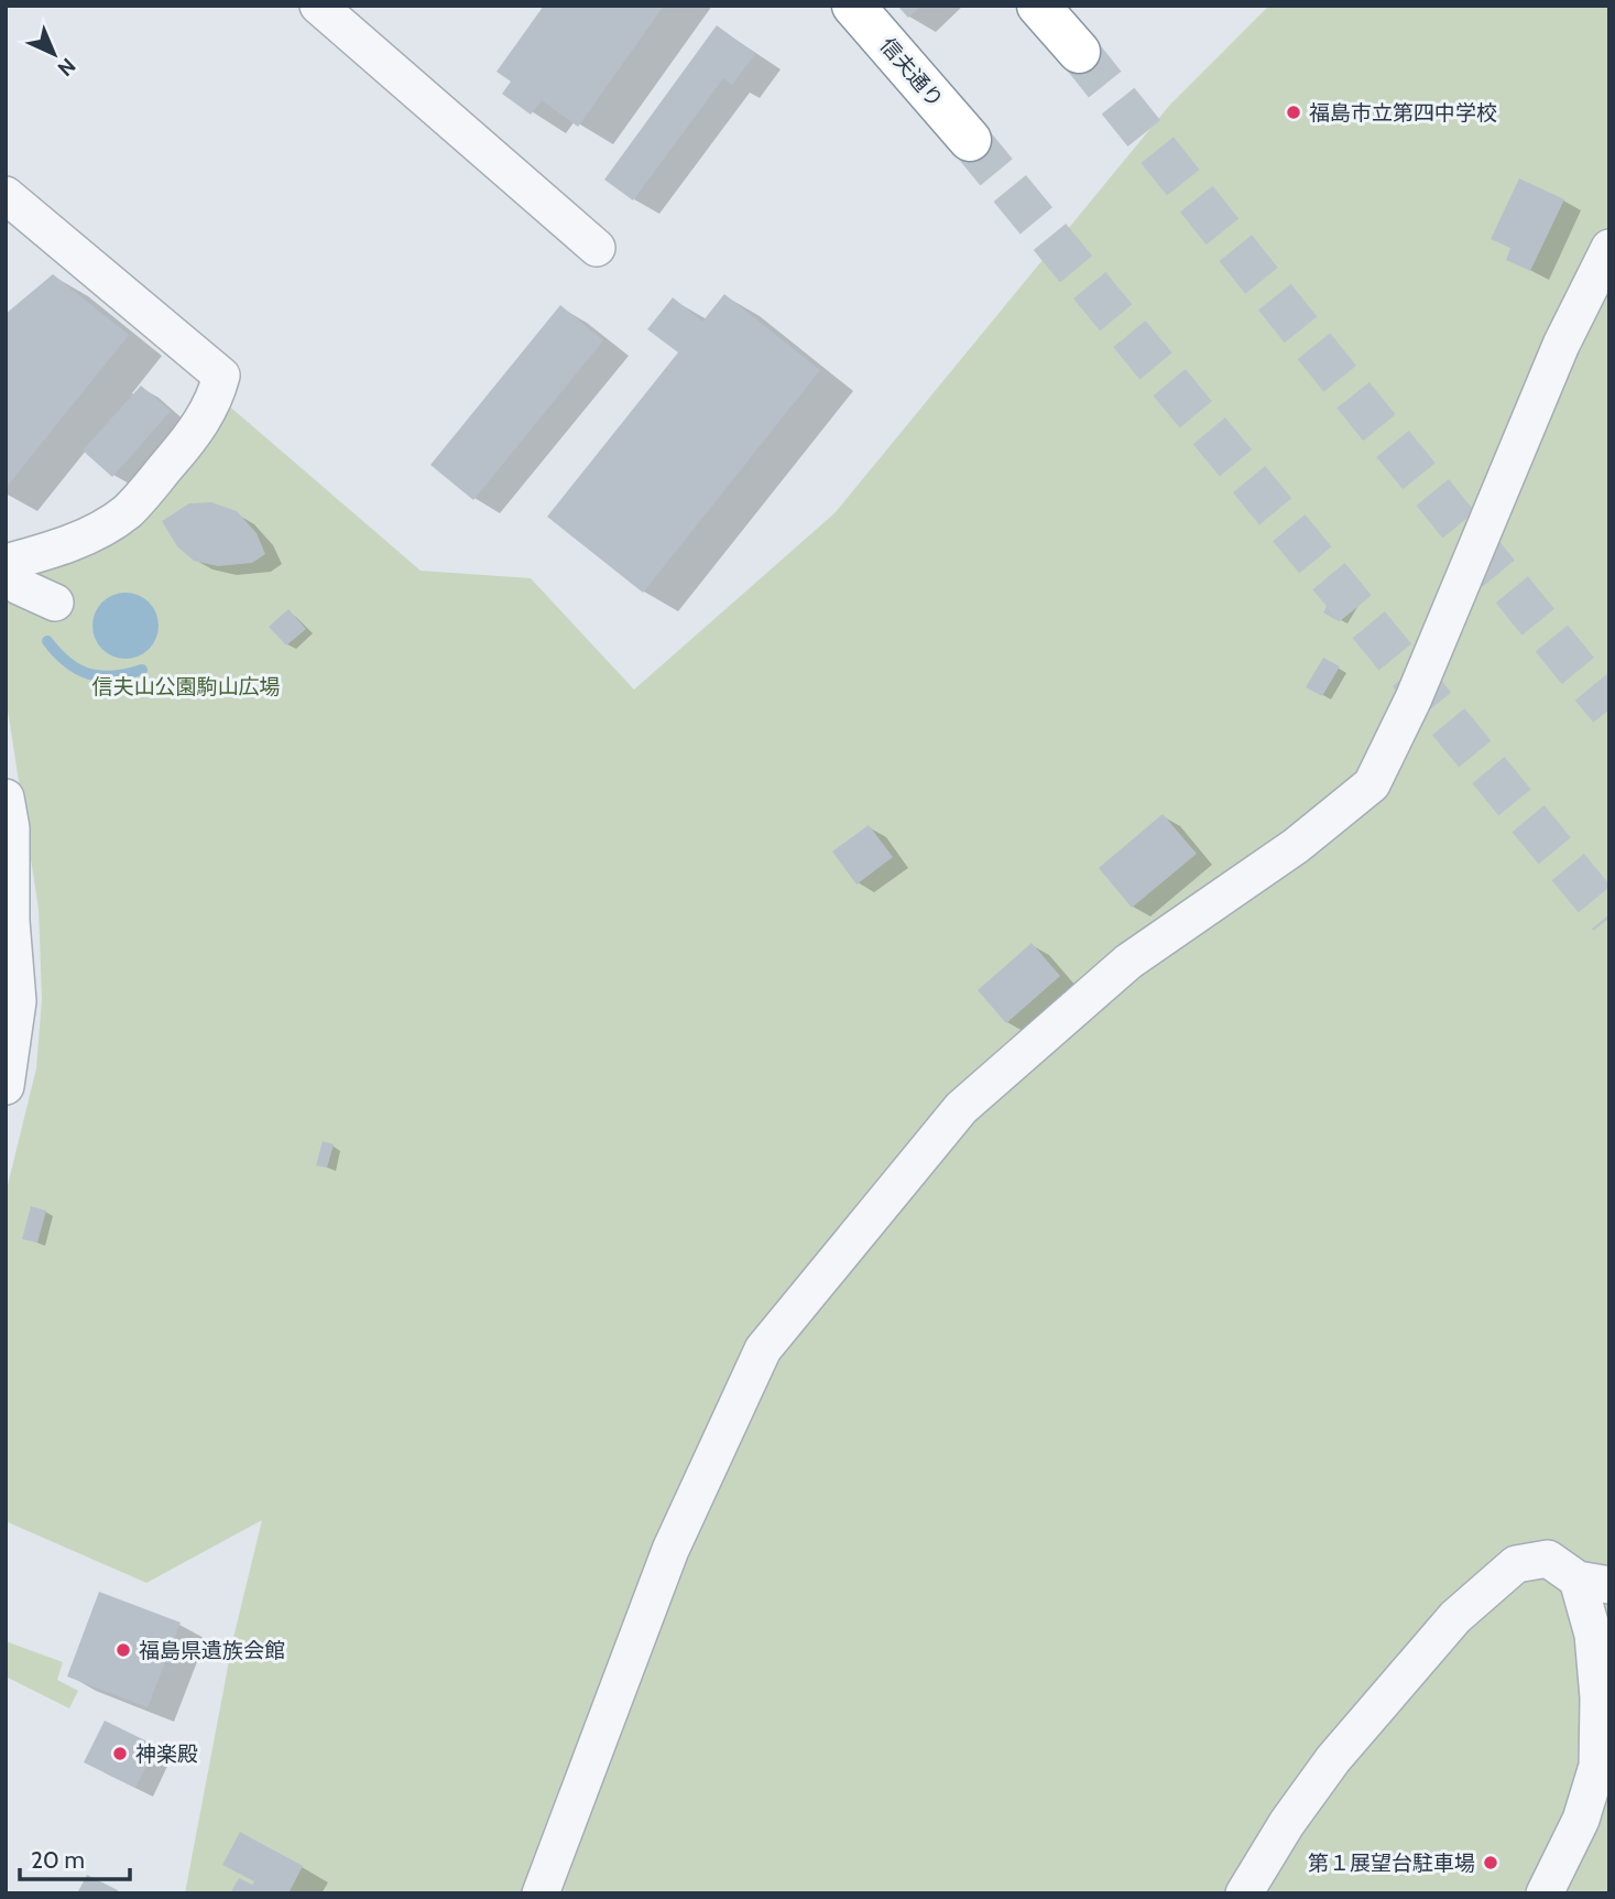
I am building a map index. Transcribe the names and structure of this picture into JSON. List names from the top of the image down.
{
  "streets": {
    "highway": ["信夫通り"]
  },
  "parks": ["信夫山公園駒山広場"],
  "places": [
    "福島市立第四中学校",
    "福島県遺族会館",
    "神楽殿",
    "第１展望台駐車場"
  ],
  "scale_bar": "20 m",
  "north": "bottom right"
}
